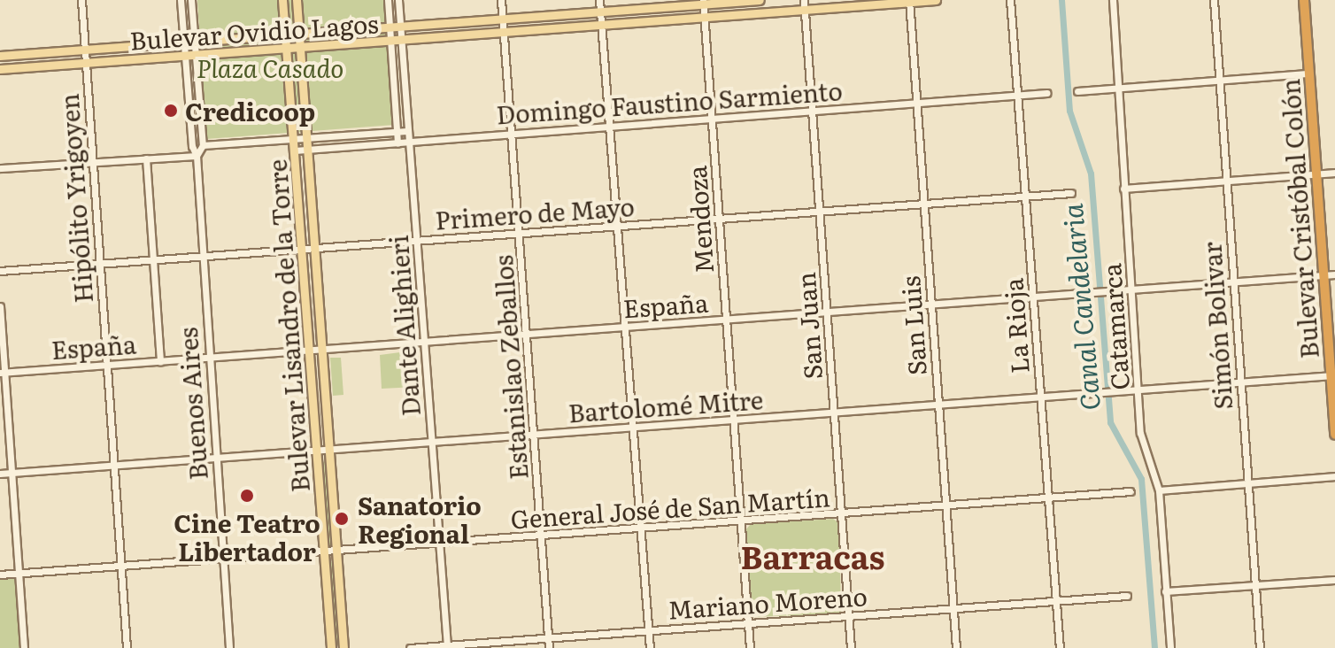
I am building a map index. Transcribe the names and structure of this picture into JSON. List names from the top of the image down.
{
  "streets": {
    "highway": ["Bulevar Cristóbal Colón"],
    "main road": ["Bulevar Ovidio Lagos", "Bulevar Lisandro de la Torre"],
    "street": [
      "Domingo Faustino Sarmiento",
      "Hipólito Yrigoyen",
      "Primero de Mayo",
      "Mendoza",
      "España",
      "Dante Alighieri",
      "San Juan",
      "San Luis",
      "La Rioja",
      "Simón Bolivar",
      "Catamarca",
      "Estanislao Zeballos",
      "Buenos Aires",
      "Bartolomé Mitre",
      "General José de San Martín",
      "Mariano Moreno"
    ]
  },
  "crossings": [
    ["Bulevar Ovidio Lagos", "Hipólito Yrigoyen"],
    ["Bulevar Ovidio Lagos", "Mendoza"],
    ["Bulevar Ovidio Lagos", "Bulevar Lisandro de la Torre"],
    ["Bulevar Ovidio Lagos", "Dante Alighieri"],
    ["Bulevar Ovidio Lagos", "San Juan"],
    ["Bulevar Ovidio Lagos", "San Luis"],
    ["Bulevar Ovidio Lagos", "Estanislao Zeballos"],
    ["Bulevar Ovidio Lagos", "Buenos Aires"],
    ["Domingo Faustino Sarmiento", "Mendoza"],
    ["Domingo Faustino Sarmiento", "Bulevar Lisandro de la Torre"],
    ["Domingo Faustino Sarmiento", "Dante Alighieri"],
    ["Domingo Faustino Sarmiento", "San Juan"],
    ["Domingo Faustino Sarmiento", "San Luis"],
    ["Domingo Faustino Sarmiento", "La Rioja"],
    ["Domingo Faustino Sarmiento", "Estanislao Zeballos"],
    ["Hipólito Yrigoyen", "Primero de Mayo"],
    ["Hipólito Yrigoyen", "España"],
    ["Hipólito Yrigoyen", "Bartolomé Mitre"],
    ["Hipólito Yrigoyen", "General José de San Martín"],
    ["Primero de Mayo", "Mendoza"],
    ["Primero de Mayo", "Bulevar Lisandro de la Torre"],
    ["Primero de Mayo", "Dante Alighieri"],
    ["Primero de Mayo", "San Juan"],
    ["Primero de Mayo", "San Luis"],
    ["Primero de Mayo", "La Rioja"],
    ["Primero de Mayo", "Estanislao Zeballos"],
    ["Primero de Mayo", "Buenos Aires"],
    ["Bulevar Cristóbal Colón", "España"],
    ["Bulevar Cristóbal Colón", "Bartolomé Mitre"],
    ["Mendoza", "España"],
    ["Mendoza", "Bartolomé Mitre"],
    ["Mendoza", "General José de San Martín"],
    ["Mendoza", "Mariano Moreno"],
    ["España", "Bulevar Lisandro de la Torre"],
    ["España", "Dante Alighieri"],
    ["España", "San Juan"],
    ["España", "San Luis"],
    ["España", "La Rioja"],
    ["España", "Simón Bolivar"],
    ["España", "Catamarca"],
    ["España", "Estanislao Zeballos"],
    ["España", "Buenos Aires"],
    ["Bulevar Lisandro de la Torre", "Bartolomé Mitre"],
    ["Bulevar Lisandro de la Torre", "General José de San Martín"],
    ["Dante Alighieri", "Bartolomé Mitre"],
    ["Dante Alighieri", "General José de San Martín"],
    ["Dante Alighieri", "Mariano Moreno"],
    ["San Juan", "Bartolomé Mitre"],
    ["San Juan", "General José de San Martín"],
    ["San Juan", "Mariano Moreno"],
    ["San Luis", "Bartolomé Mitre"],
    ["San Luis", "General José de San Martín"],
    ["San Luis", "Mariano Moreno"],
    ["La Rioja", "Bartolomé Mitre"],
    ["La Rioja", "General José de San Martín"],
    ["La Rioja", "Mariano Moreno"],
    ["Simón Bolivar", "Bartolomé Mitre"],
    ["Catamarca", "Bartolomé Mitre"],
    ["Estanislao Zeballos", "Bartolomé Mitre"],
    ["Estanislao Zeballos", "General José de San Martín"],
    ["Estanislao Zeballos", "Mariano Moreno"],
    ["Buenos Aires", "Bartolomé Mitre"],
    ["Buenos Aires", "General José de San Martín"]
  ],
  "districts": ["Barracas"],
  "water": ["Canal Candelaria"],
  "parks": ["Plaza Casado"],
  "places": ["Credicoop", "Cine Teatro Libertador", "Sanatorio Regional"]
}
